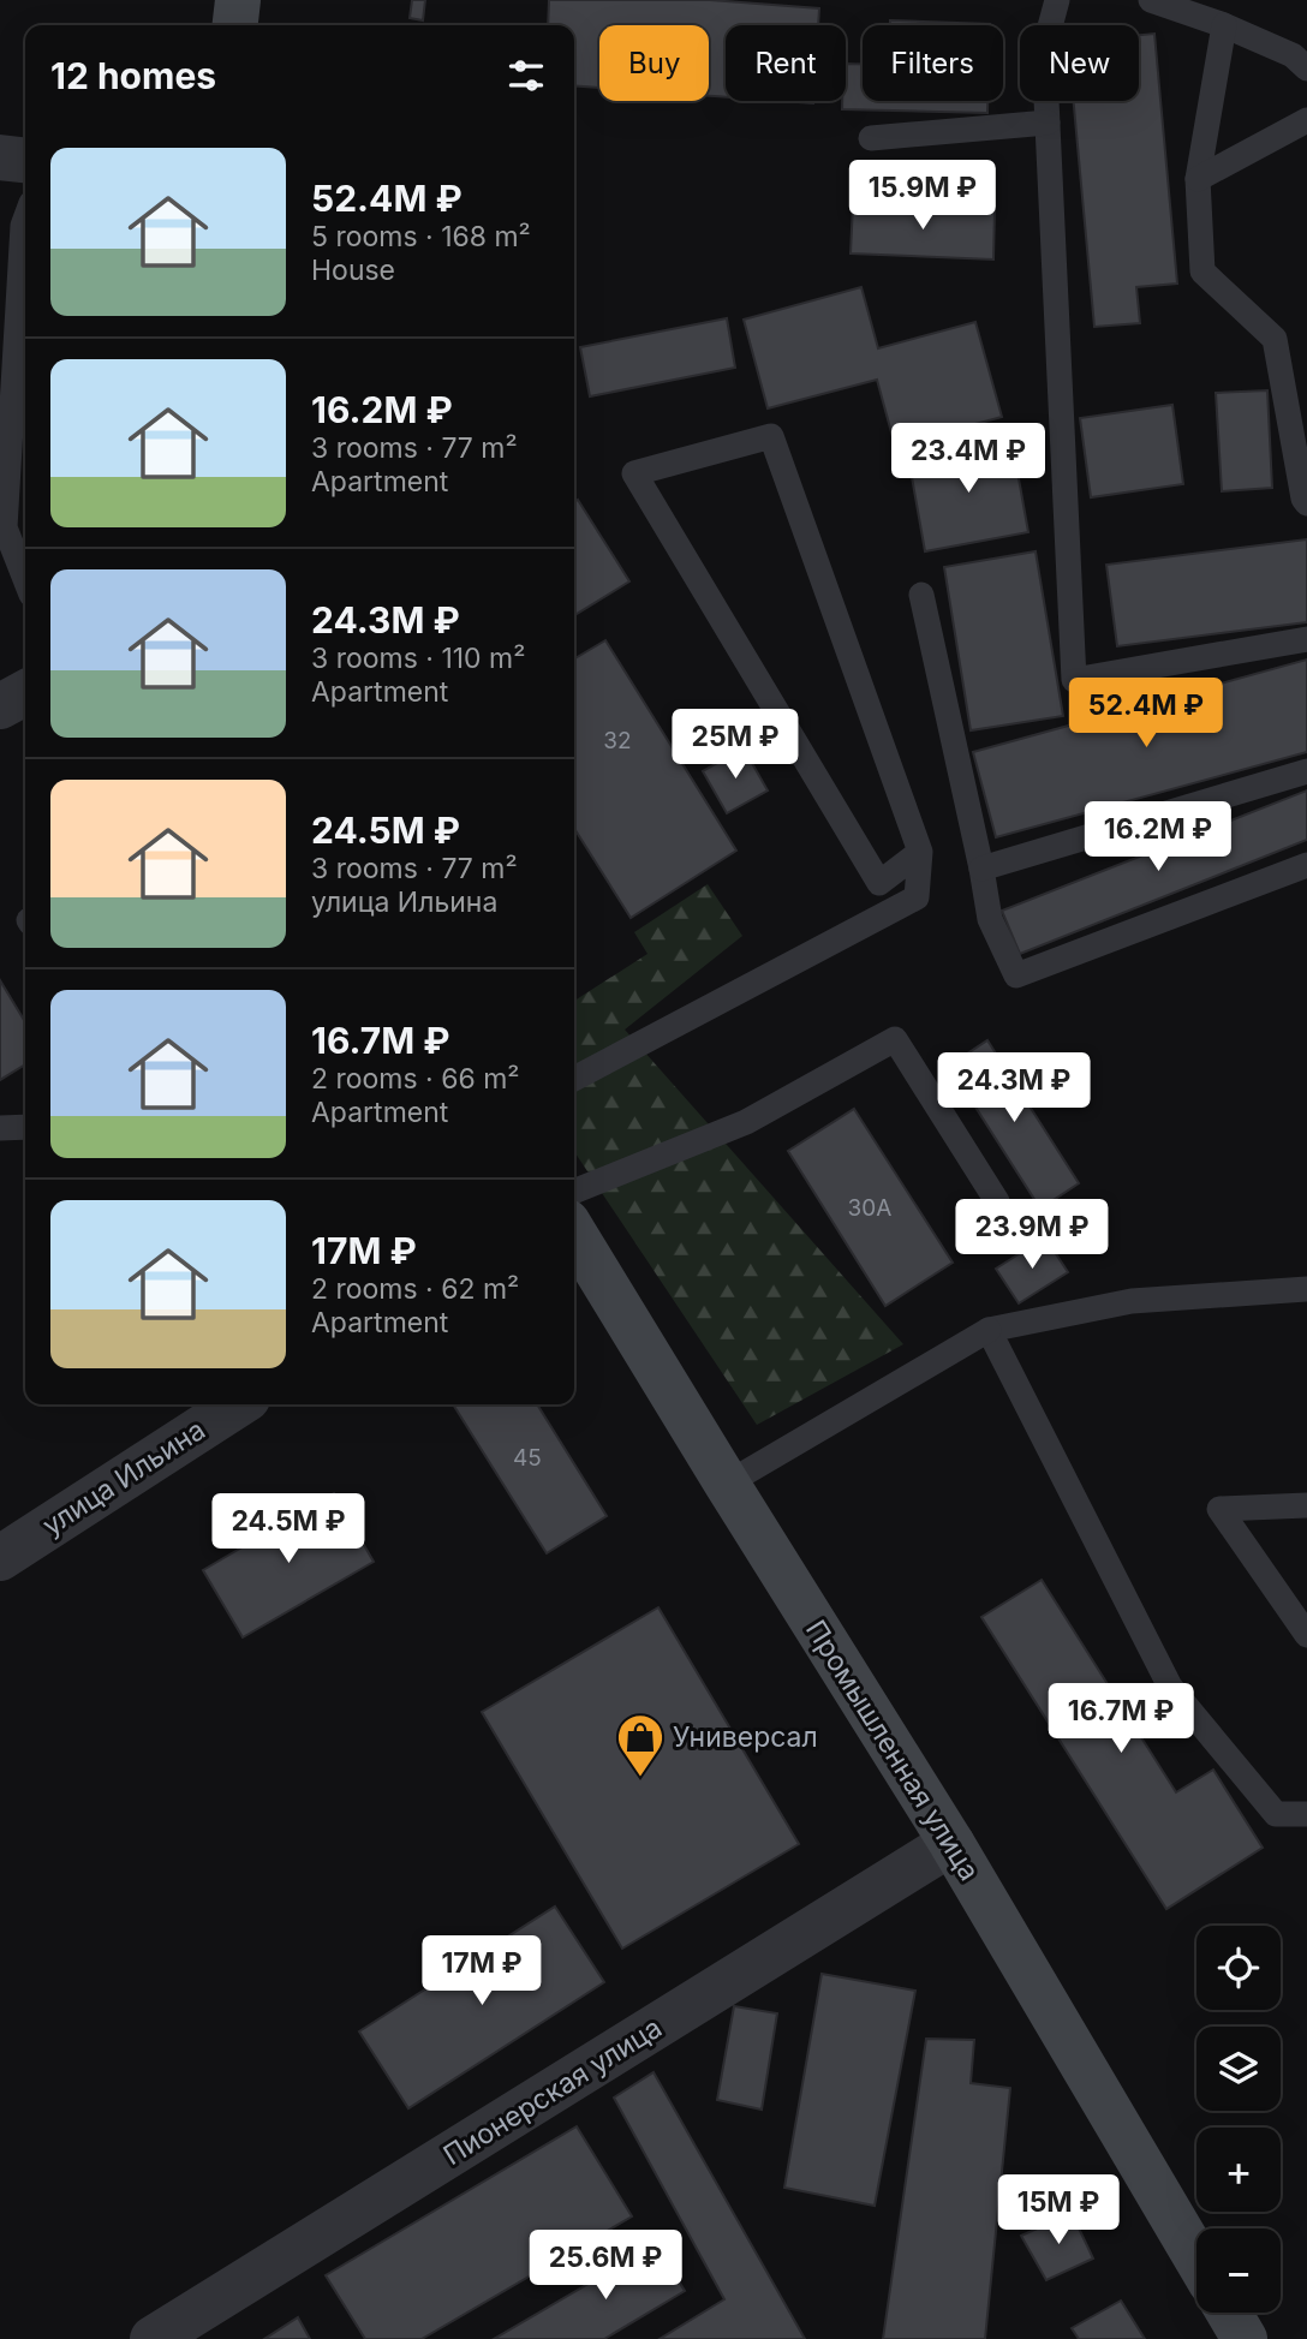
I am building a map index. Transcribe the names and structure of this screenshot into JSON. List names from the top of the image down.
{
  "streets": {
    "main road": ["Промышленная улица"],
    "street": ["улица Ильина", "Пионерская улица"]
  },
  "crossings": [
    ["Промышленная улица", "Пионерская улица"]
  ],
  "places": {
    "shop": ["Универсал"]
  },
  "house_numbers": ["32", "30А", "45"],
  "page": {
    "chip": [
      "Buy",
      "Rent",
      "Filters",
      "New"
    ],
    "heading": "12 homes",
    "list": [
      {
        "name": "52.4M ₽",
        "note": "5 rooms · 168 m² · House"
      },
      {
        "name": "16.2M ₽",
        "note": "3 rooms · 77 m² · Apartment"
      },
      {
        "name": "24.3M ₽",
        "note": "3 rooms · 110 m² · Apartment"
      },
      {
        "name": "24.5M ₽",
        "note": "3 rooms · 77 m² · улица Ильина"
      },
      {
        "name": "16.7M ₽",
        "note": "2 rooms · 66 m² · Apartment"
      },
      {
        "name": "17M ₽",
        "note": "2 rooms · 62 m² · Apartment"
      }
    ],
    "price": [
      "15.9M ₽",
      "23.4M ₽",
      "52.4M ₽",
      "25M ₽",
      "16.2M ₽",
      "24.3M ₽",
      "23.9M ₽",
      "24.5M ₽",
      "16.7M ₽",
      "17M ₽",
      "15M ₽",
      "25.6M ₽"
    ],
    "map_buttons": ["+", "−"]
  }
}
